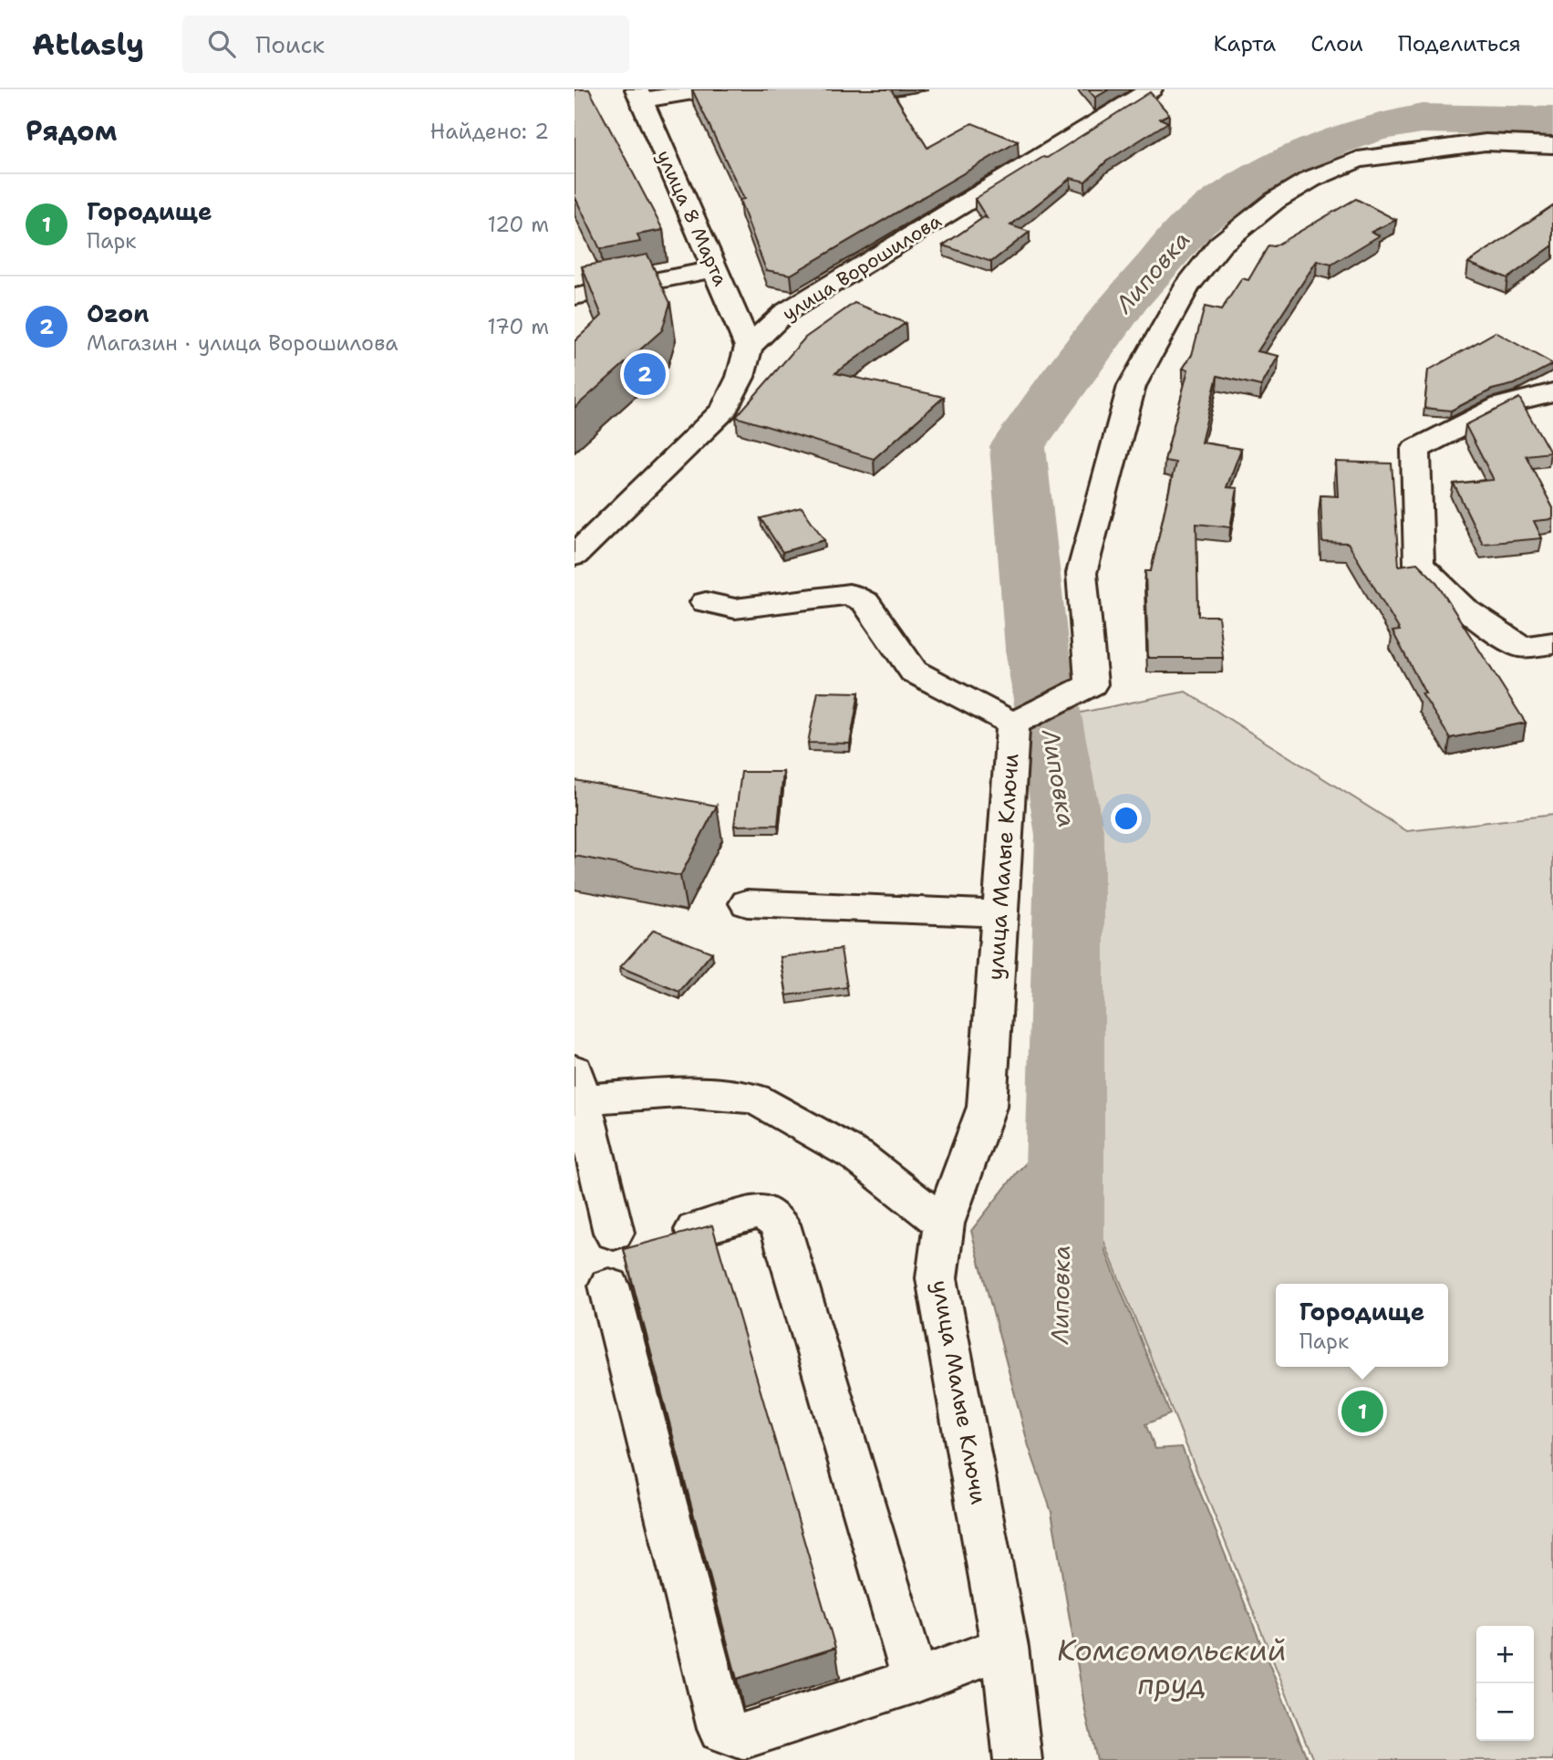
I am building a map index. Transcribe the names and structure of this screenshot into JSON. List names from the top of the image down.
{
  "streets": {
    "street": ["улица 8 Марта", "улица Ворошилова", "улица Малые Ключи"]
  },
  "crossings": [
    ["улица 8 Марта", "улица Ворошилова"]
  ],
  "water": ["Липовка", "Комсомольский пруд"],
  "page": {
    "header": "Atlasly",
    "search": "Поиск",
    "nav": ["Карта", "Слои", "Поделиться"],
    "heading": ["Рядом", "Найдено: 2"],
    "list": [
      {
        "mark": "1",
        "name": "Городище",
        "note": "Парк",
        "value": "120 m"
      },
      {
        "mark": "2",
        "name": "Ozon",
        "note": "Магазин · улица Ворошилова",
        "value": "170 m"
      }
    ],
    "pins": ["2", "1"],
    "popup": ["Городище", "Парк"],
    "map_buttons": ["+", "−"]
  }
}
